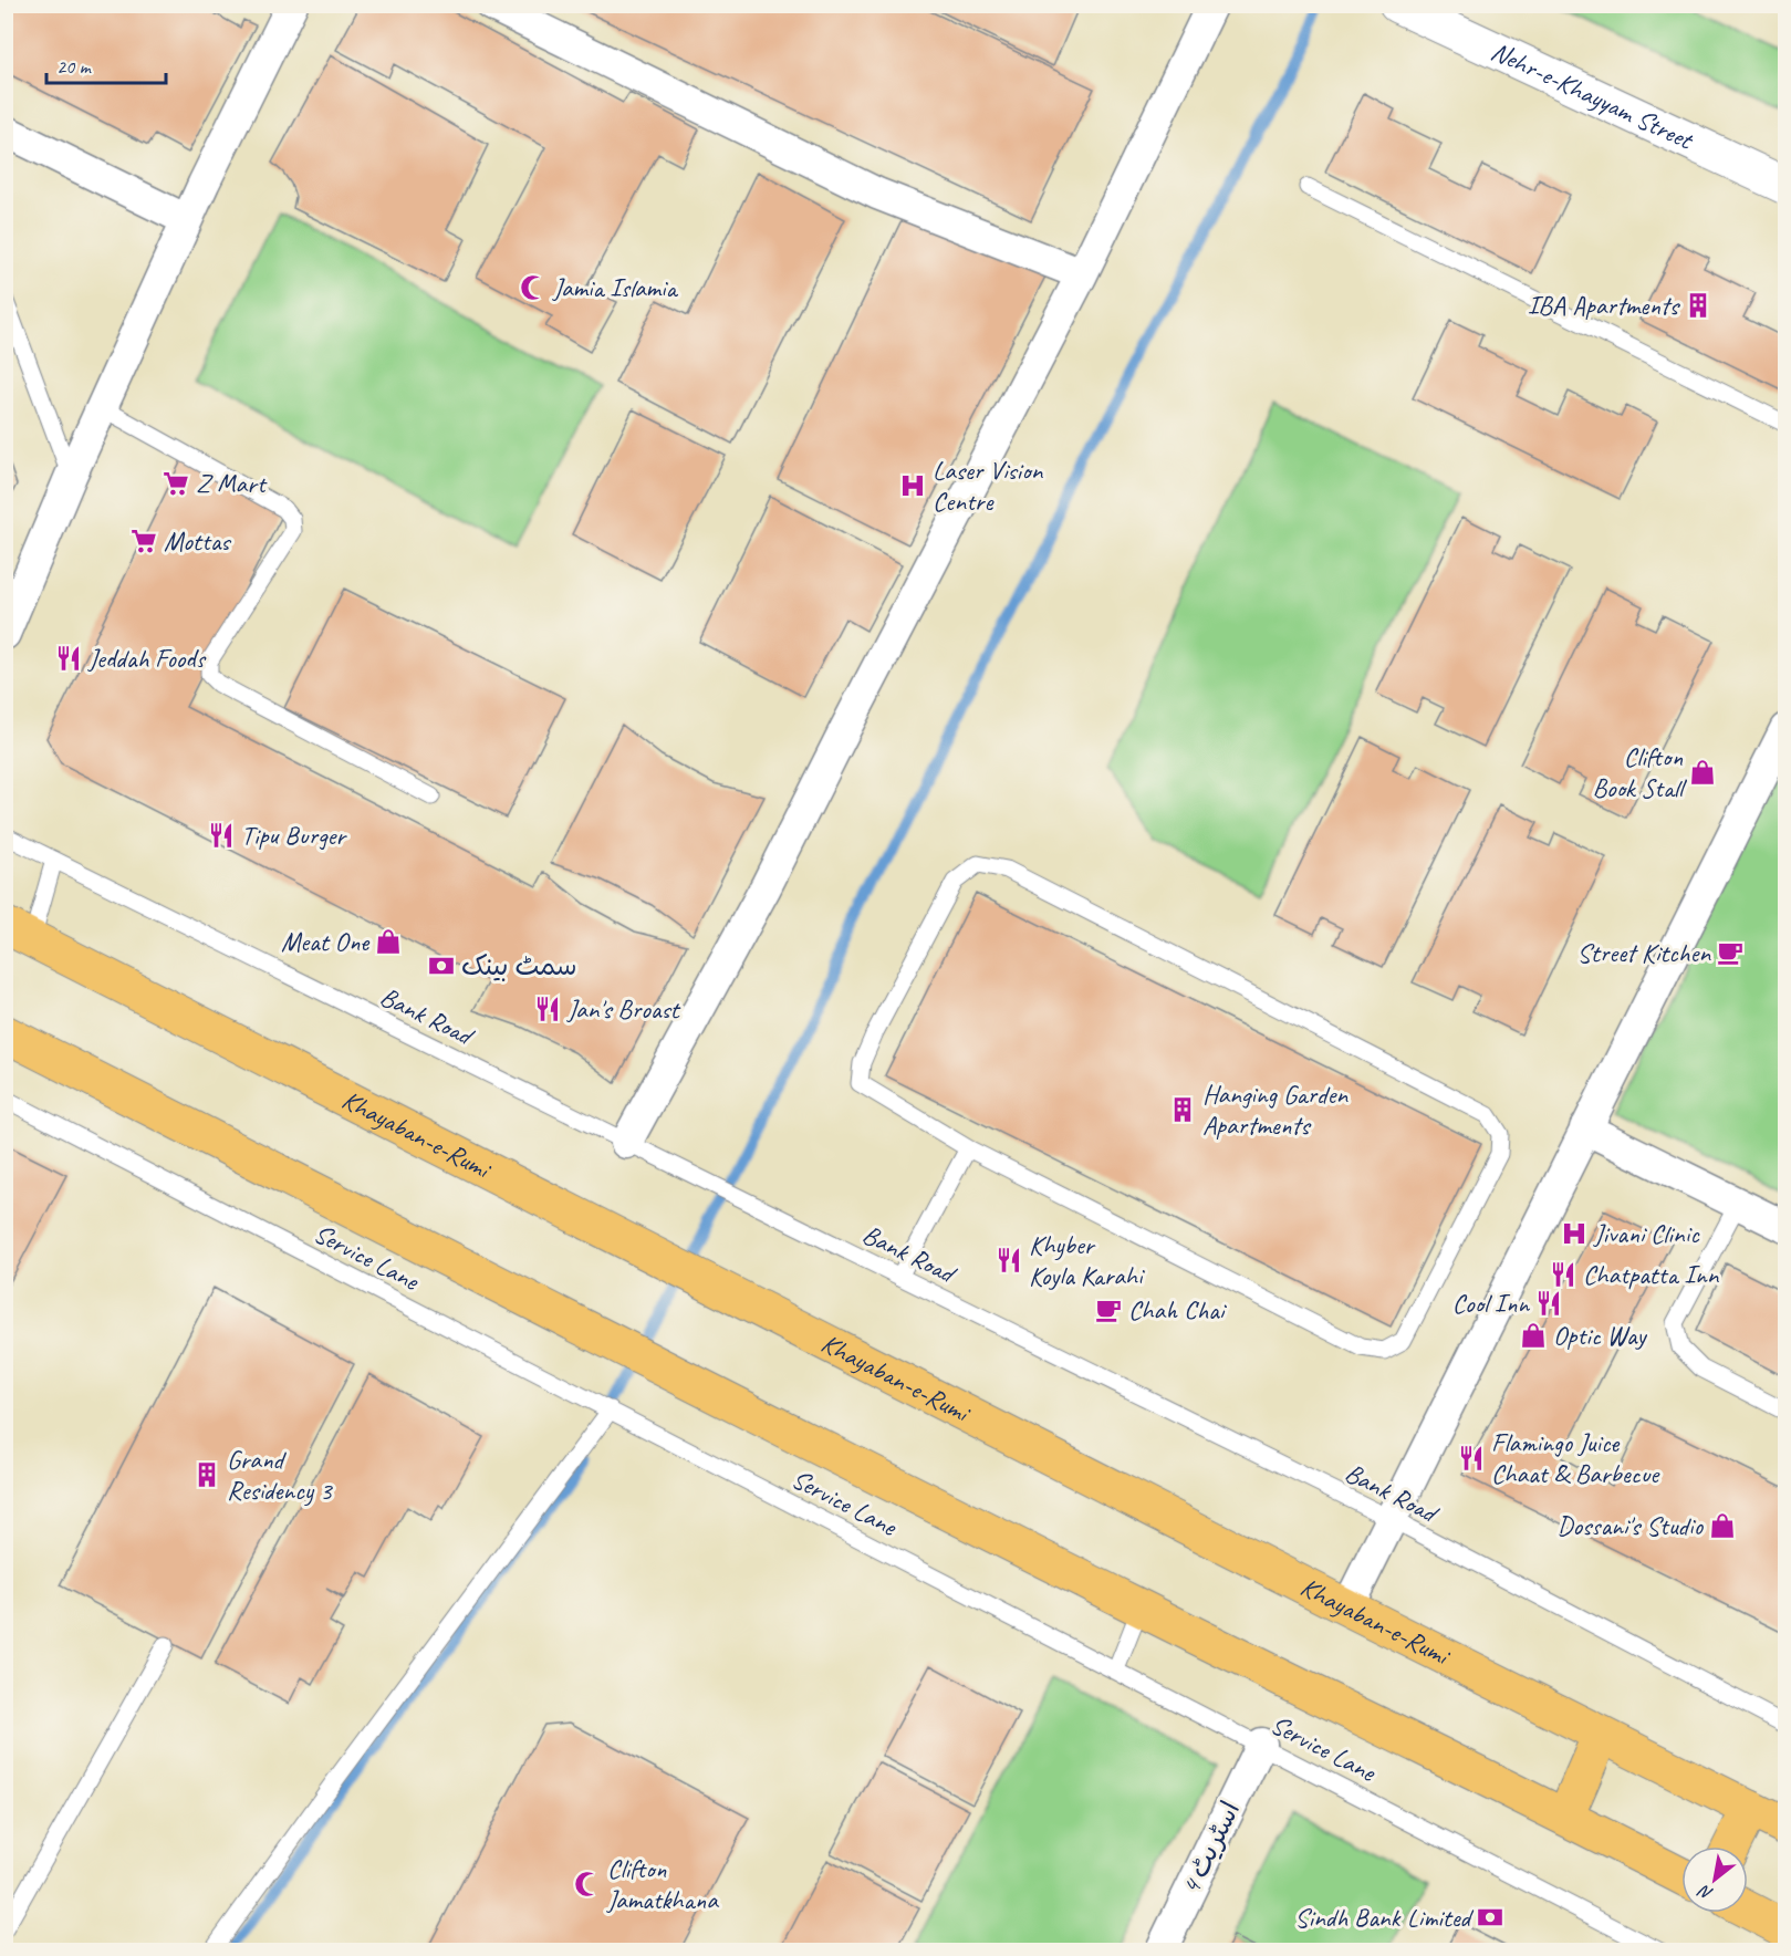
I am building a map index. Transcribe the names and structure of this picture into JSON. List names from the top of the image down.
{
  "streets": {
    "main road": ["Khayaban-e-Rumi"],
    "street": ["Nehr-e-Khayyam Street", "اسٹریٹ 4"],
    "lane": ["Bank Road", "Service Lane"]
  },
  "crossings": [
    ["Service Lane", "اسٹریٹ 4"]
  ],
  "places": {
    "mosque": ["Jamia Islamia", "Clifton Jamatkhana"],
    "building": ["IBA Apartments", "Hanging Garden Apartments", "Grand Residency 3"],
    "supermarket": ["Z Mart", "Mottas"],
    "hospital": ["Laser Vision Centre", "Jivani Clinic"],
    "restaurant": [
      "Jeddah Foods",
      "Tipu Burger",
      "Jan's Broast",
      "Khyber Koyla Karahi",
      "Chatpatta Inn",
      "Cool Inn",
      "Flamingo Juice Chaat & Barbecue"
    ],
    "shop": [
      "Clifton Book Stall",
      "Meat One",
      "Optic Way",
      "Dossani's Studio"
    ],
    "cafe": ["Street Kitchen", "Chah Chai"],
    "bank": ["سمٹ بینک", "Sindh Bank Limited"]
  },
  "scale_bar": "20 m",
  "north": "bottom left"
}
